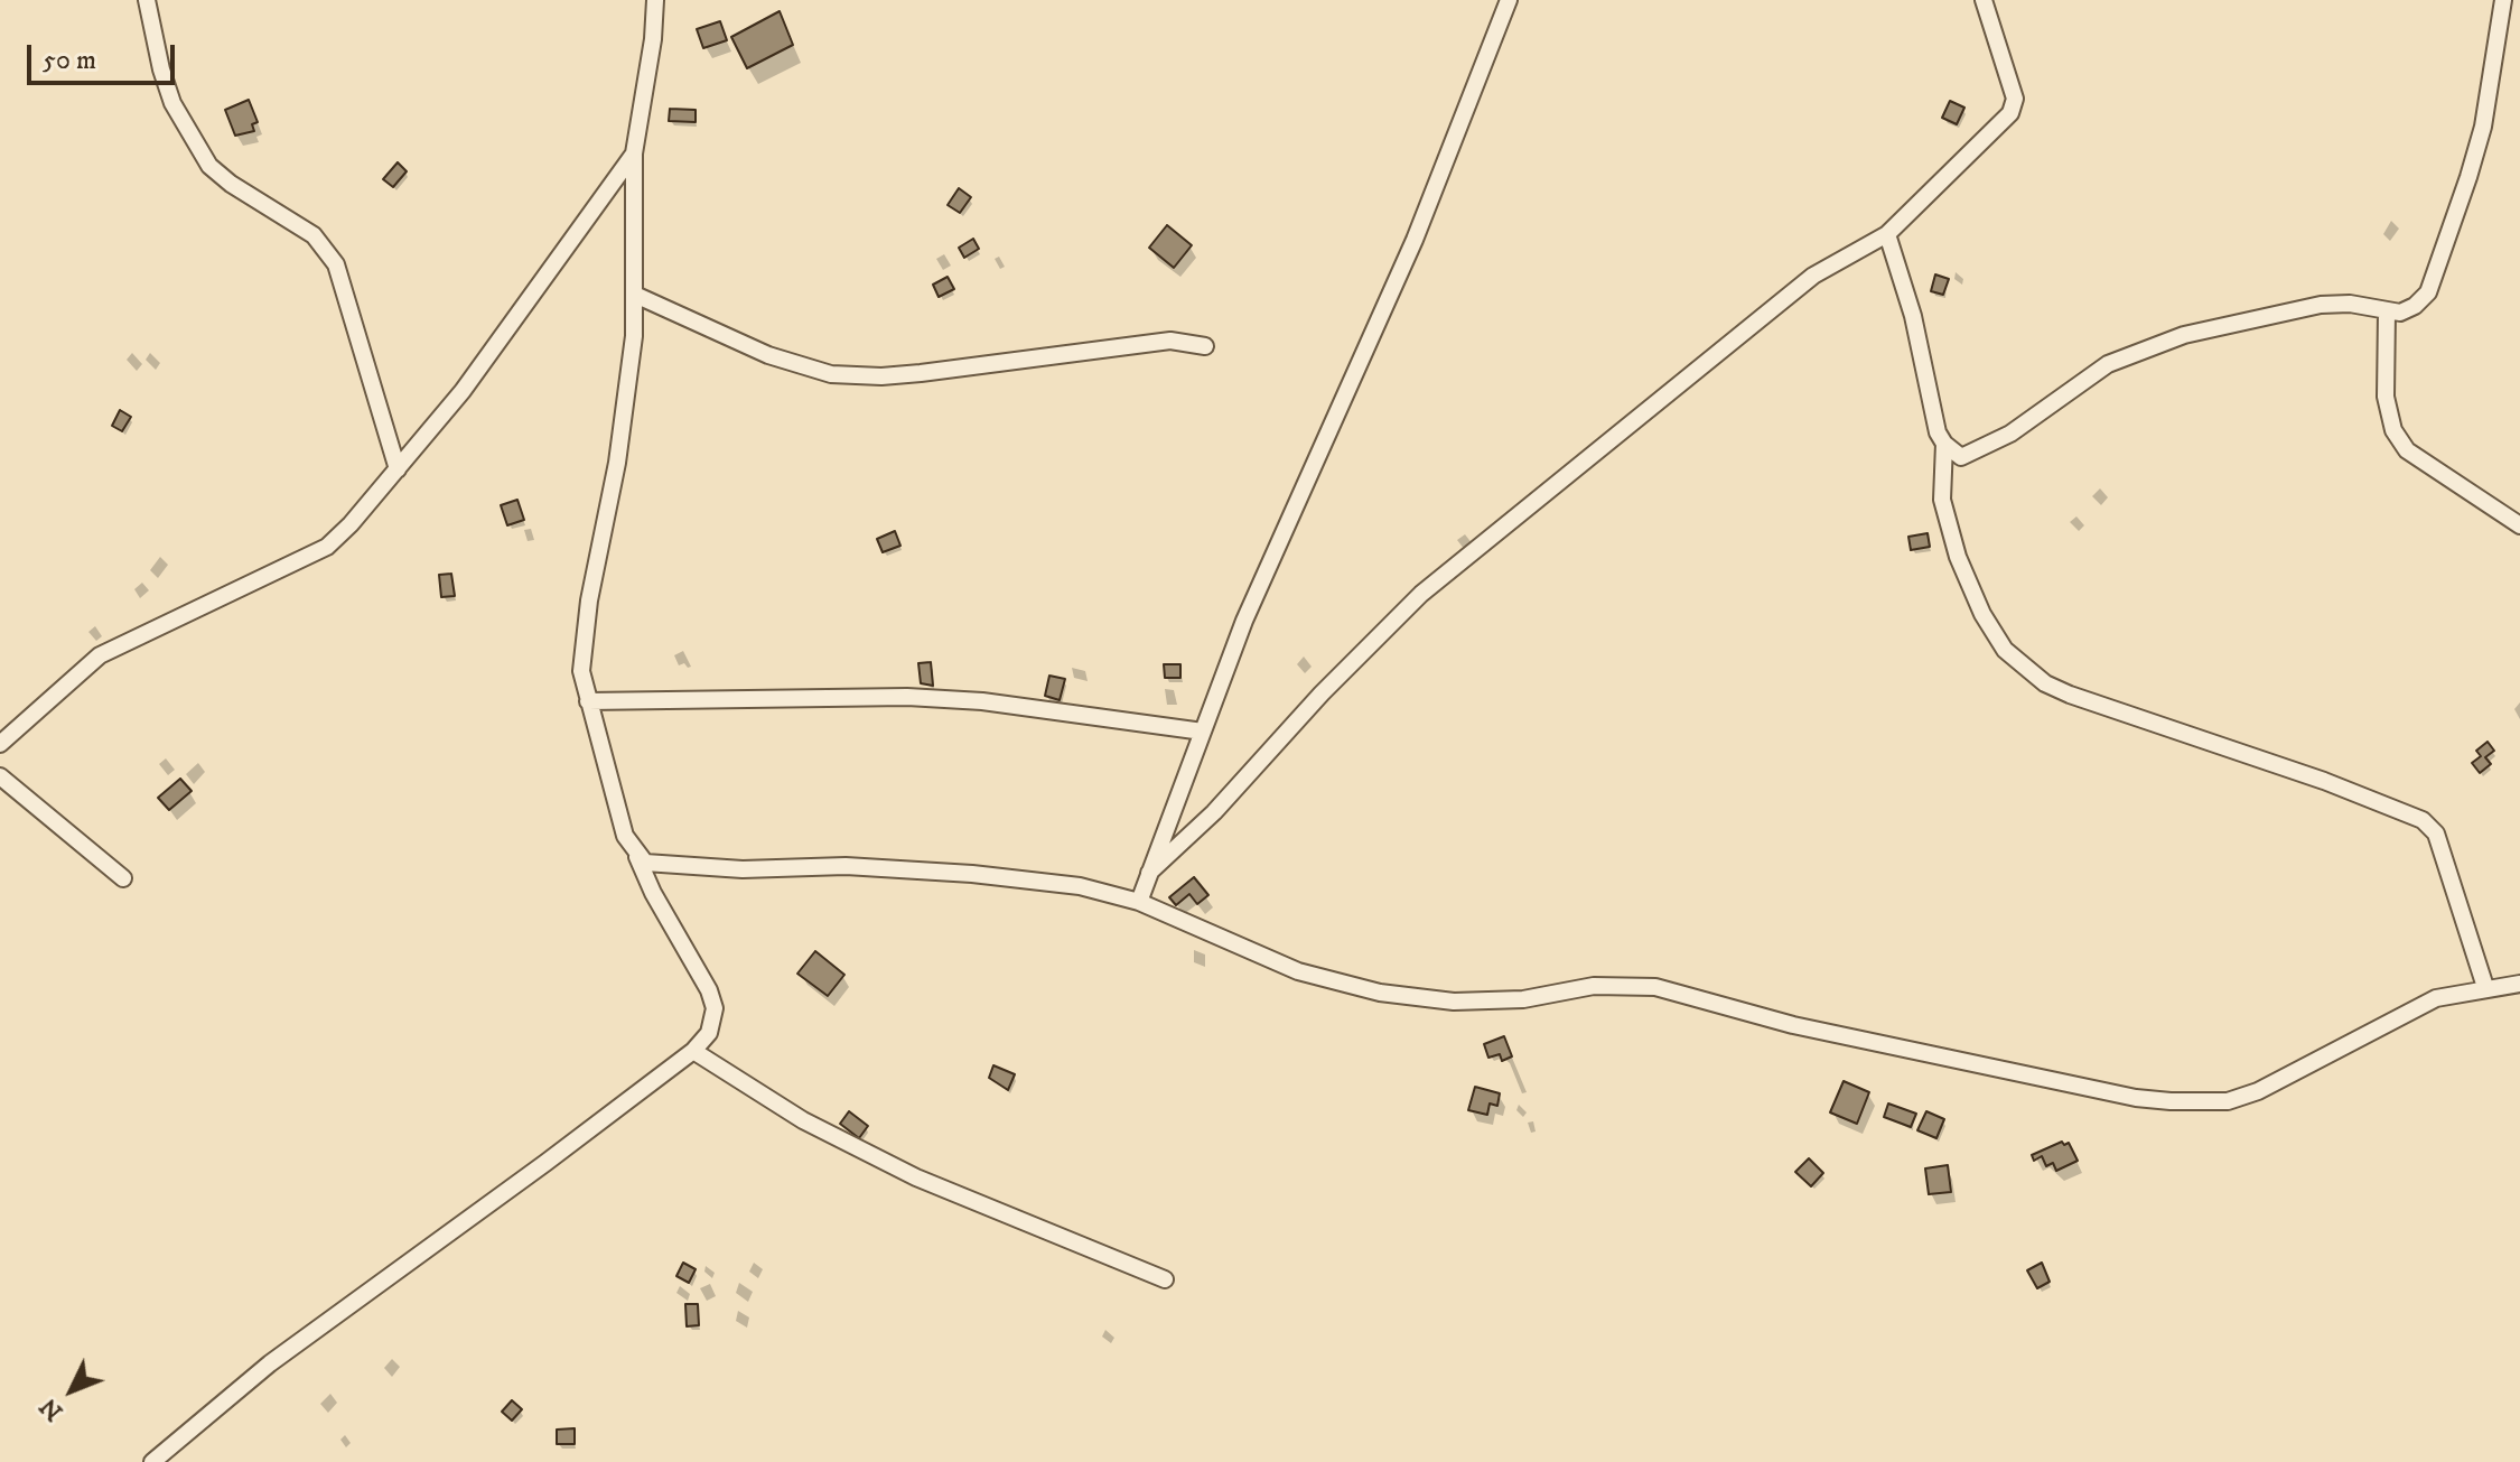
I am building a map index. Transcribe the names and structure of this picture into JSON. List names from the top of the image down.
{
  "scale_bar": "50 m",
  "north": "bottom left"
}
